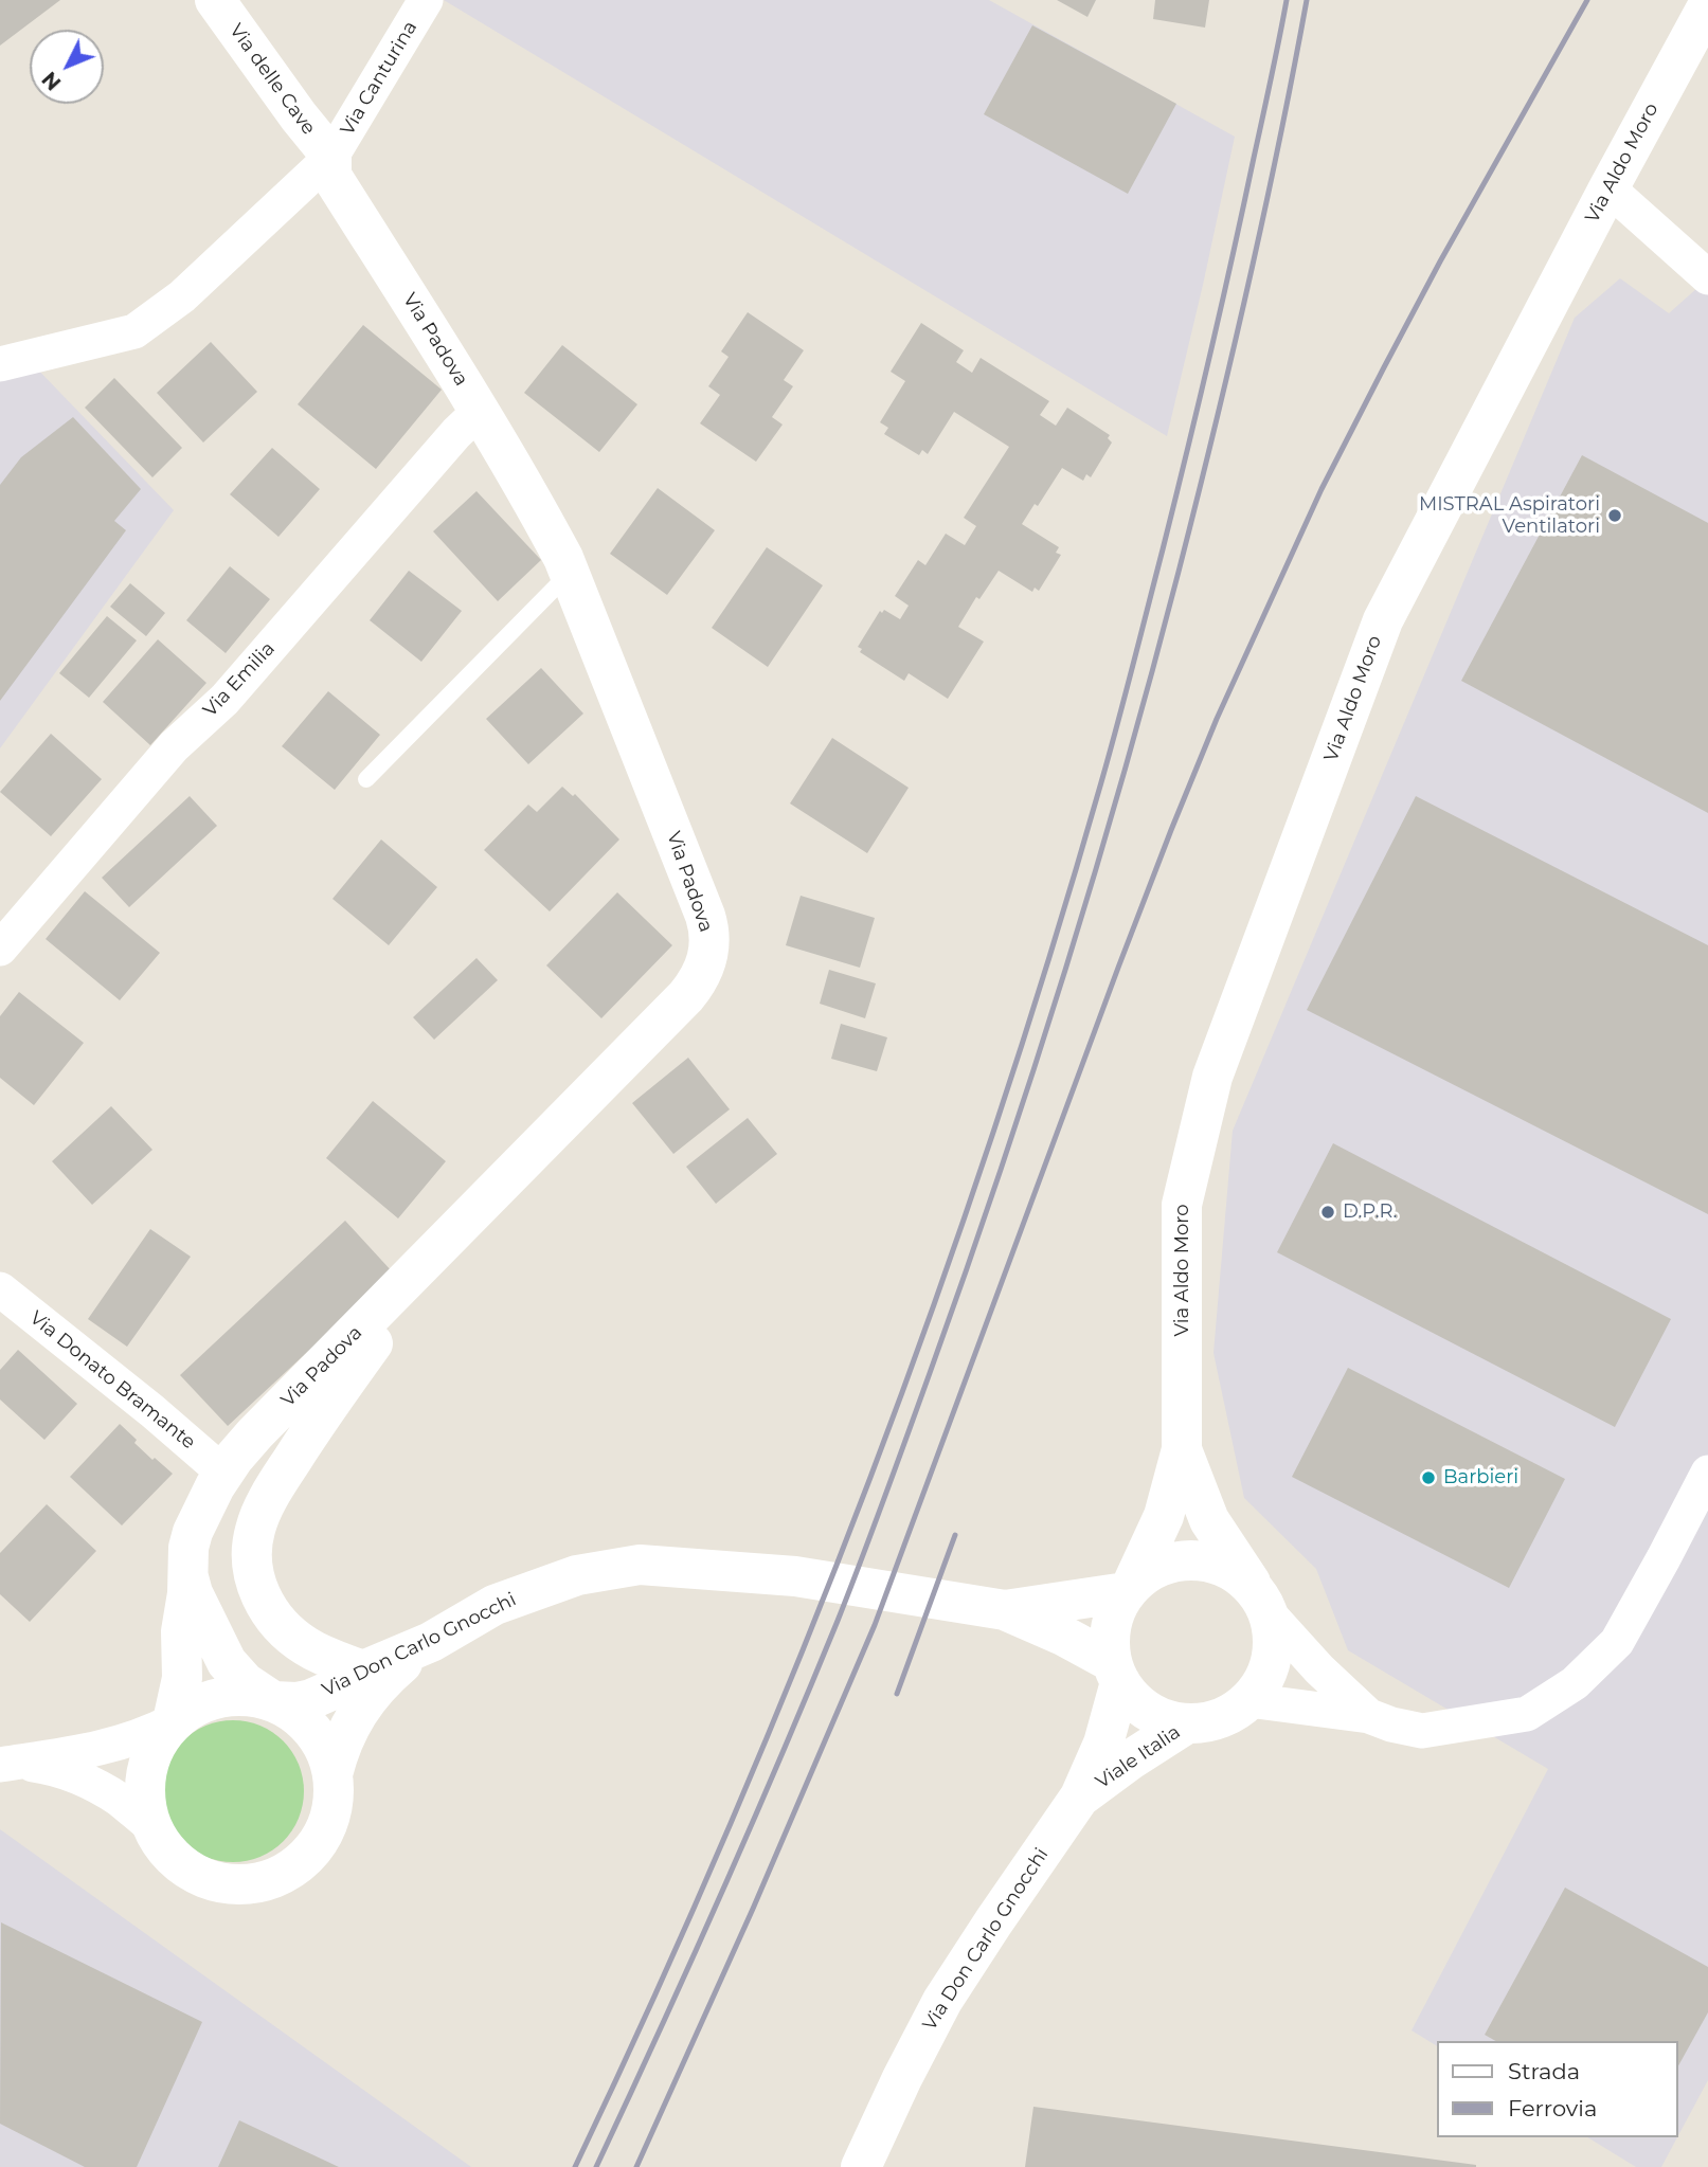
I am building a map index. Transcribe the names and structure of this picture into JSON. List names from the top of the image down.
{
  "streets": {
    "street": [
      "Via Canturina",
      "Via delle Cave",
      "Via Aldo Moro",
      "Via Padova",
      "Via Emilia",
      "Via Donato Bramante",
      "Via Don Carlo Gnocchi",
      "Viale Italia"
    ]
  },
  "crossings": [
    ["Via Canturina", "Via delle Cave"],
    ["Via Canturina", "Via Padova"],
    ["Via delle Cave", "Via Padova"],
    ["Via Aldo Moro", "Via Don Carlo Gnocchi"],
    ["Via Aldo Moro", "Viale Italia"],
    ["Via Padova", "Via Emilia"],
    ["Via Padova", "Via Donato Bramante"],
    ["Via Padova", "Via Don Carlo Gnocchi"],
    ["Via Don Carlo Gnocchi", "Viale Italia"]
  ],
  "places": ["MISTRAL Aspiratori Ventilatori", "D.P.R.", "Barbieri"],
  "legend": ["Strada", "Ferrovia"],
  "north": "bottom left"
}
